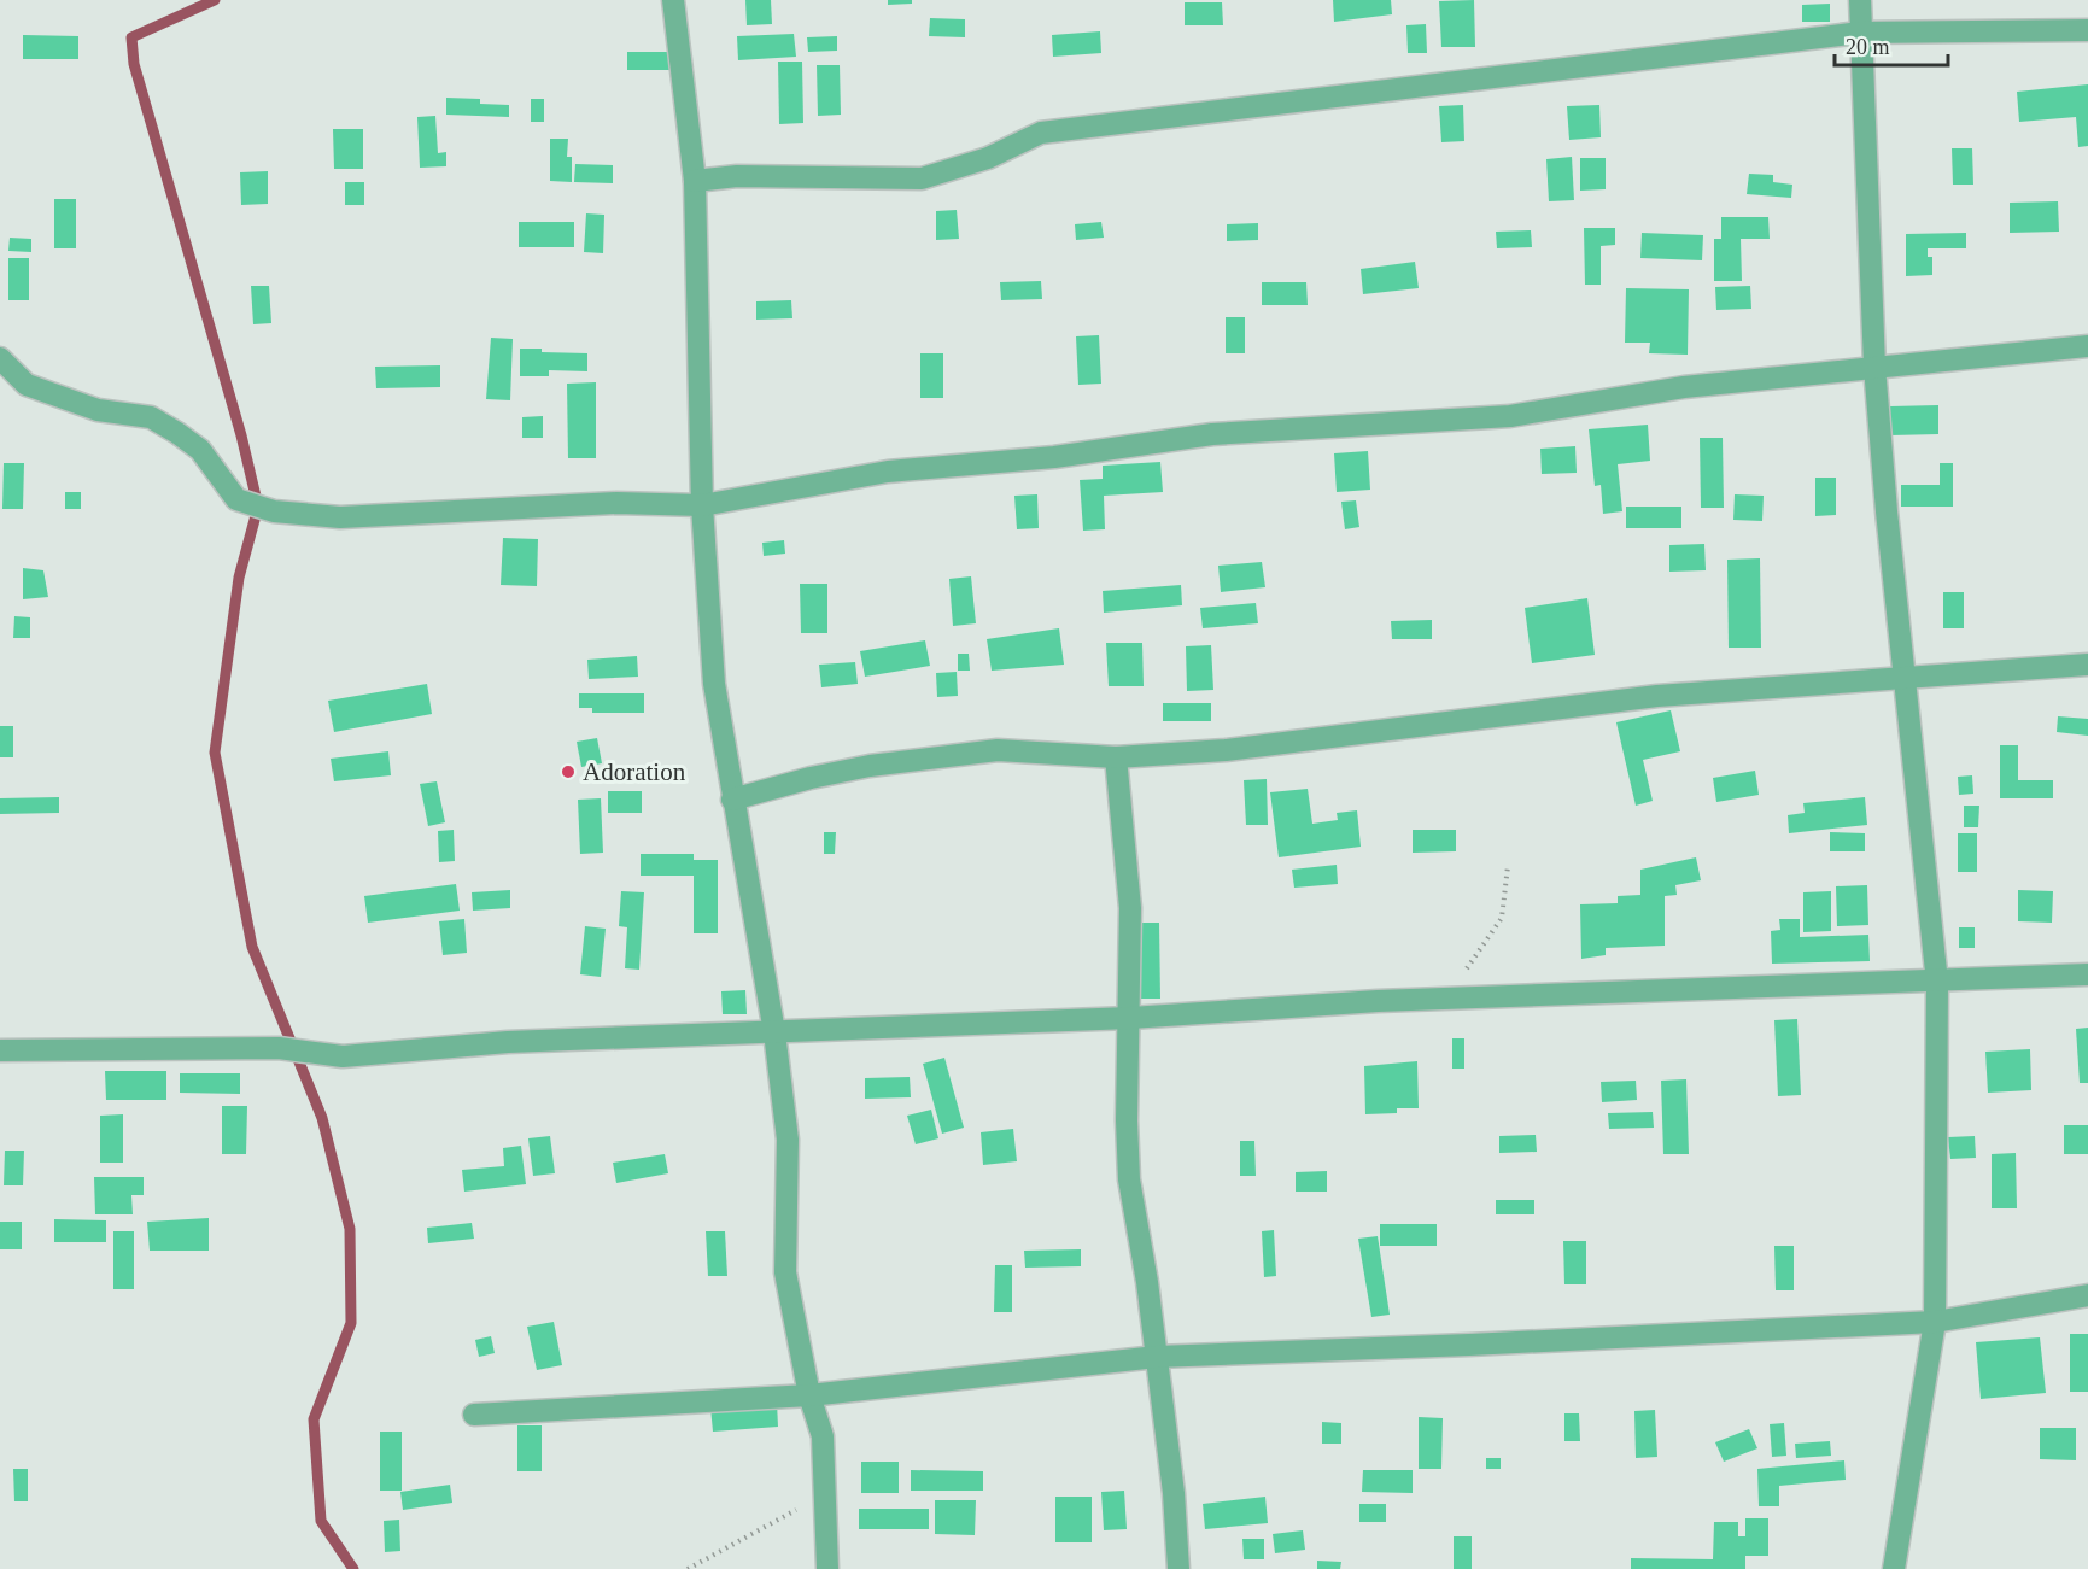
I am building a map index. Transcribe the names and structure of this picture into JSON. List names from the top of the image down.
{
  "places": ["Adoration"],
  "scale_bar": "20 m"
}
